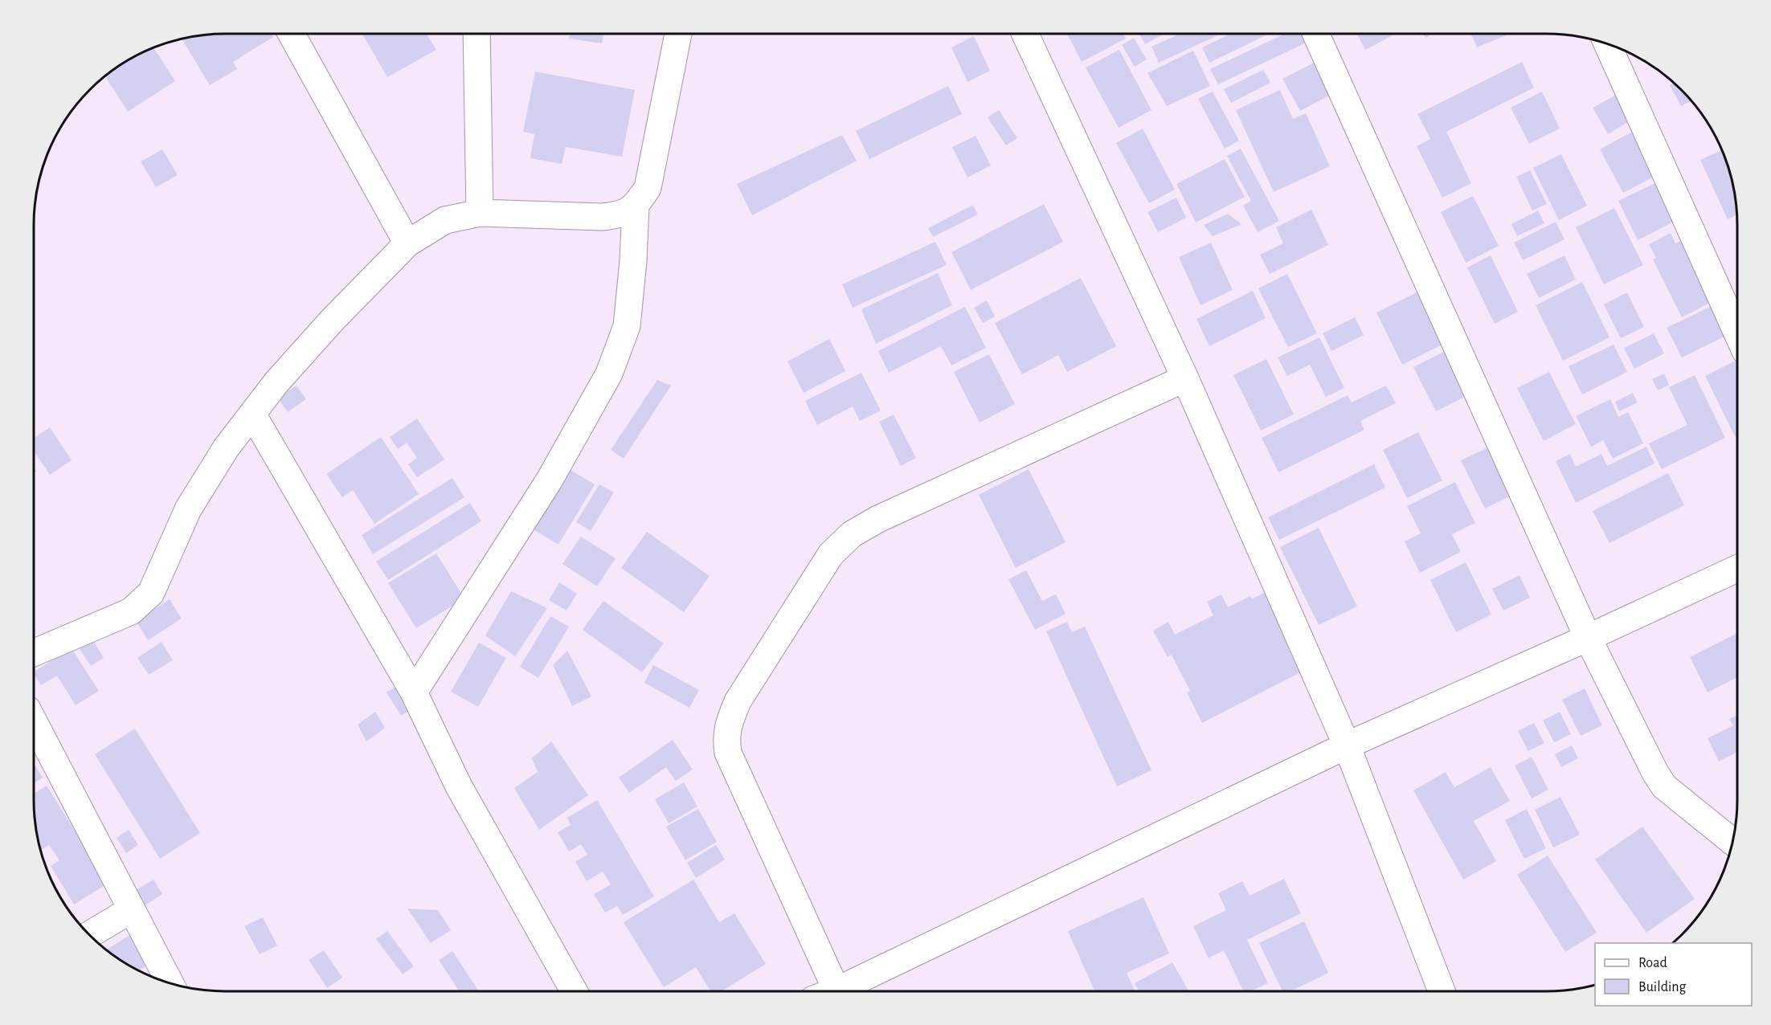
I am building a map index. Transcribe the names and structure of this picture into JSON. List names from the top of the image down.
{
  "legend": ["Road", "Building"]
}
